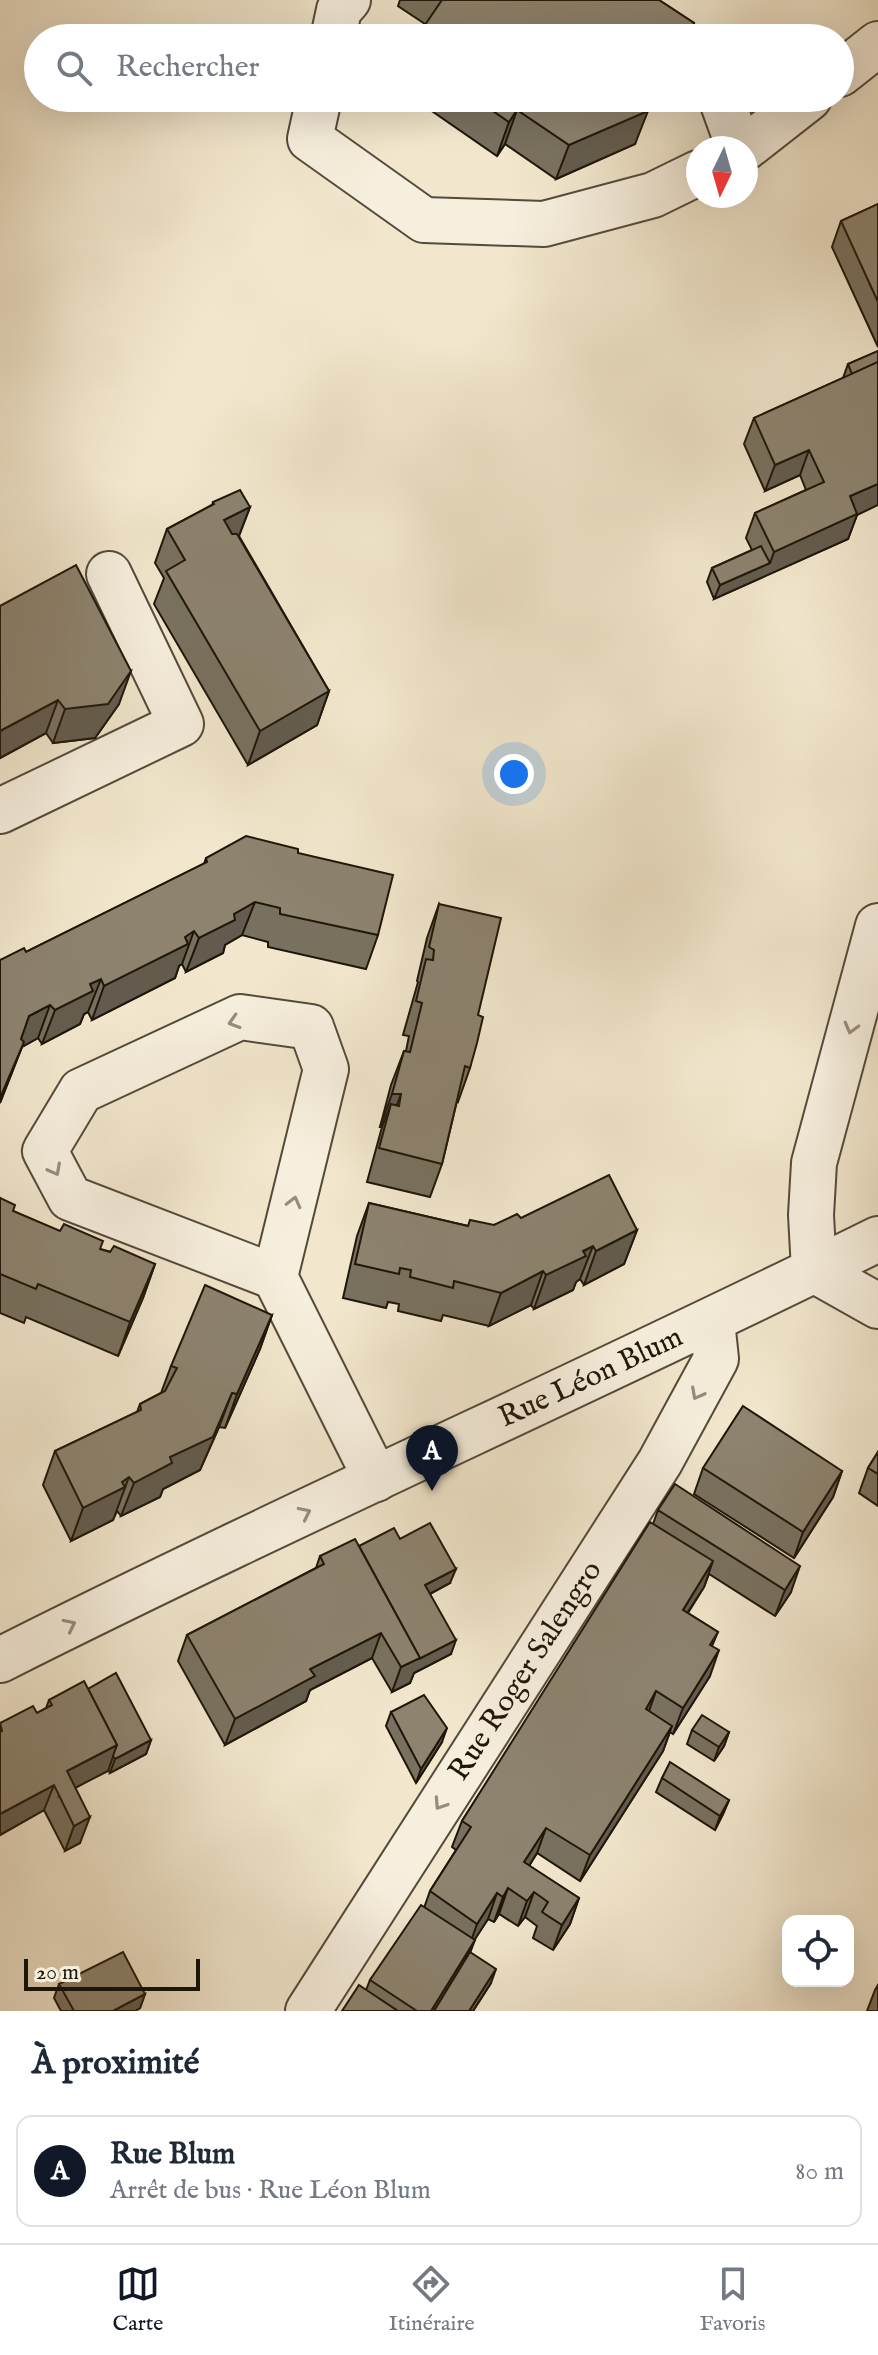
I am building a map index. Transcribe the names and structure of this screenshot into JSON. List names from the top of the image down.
{
  "streets": {
    "street": ["Rue Léon Blum", "Rue Roger Salengro"]
  },
  "crossings": [
    ["Rue Léon Blum", "Rue Roger Salengro"]
  ],
  "one_way": ["Rue Léon Blum", "Rue Roger Salengro"],
  "scale_bar": "20 m",
  "north": "bottom",
  "page": {
    "search": "Rechercher",
    "pins": "A",
    "scale": "20 m",
    "heading": "À proximité",
    "list": [
      {
        "mark": "A",
        "name": "Rue Blum",
        "note": "Arrêt de bus · Rue Léon Blum",
        "value": "80 m"
      }
    ],
    "nav": ["Carte", "Itinéraire", "Favoris"]
  }
}
